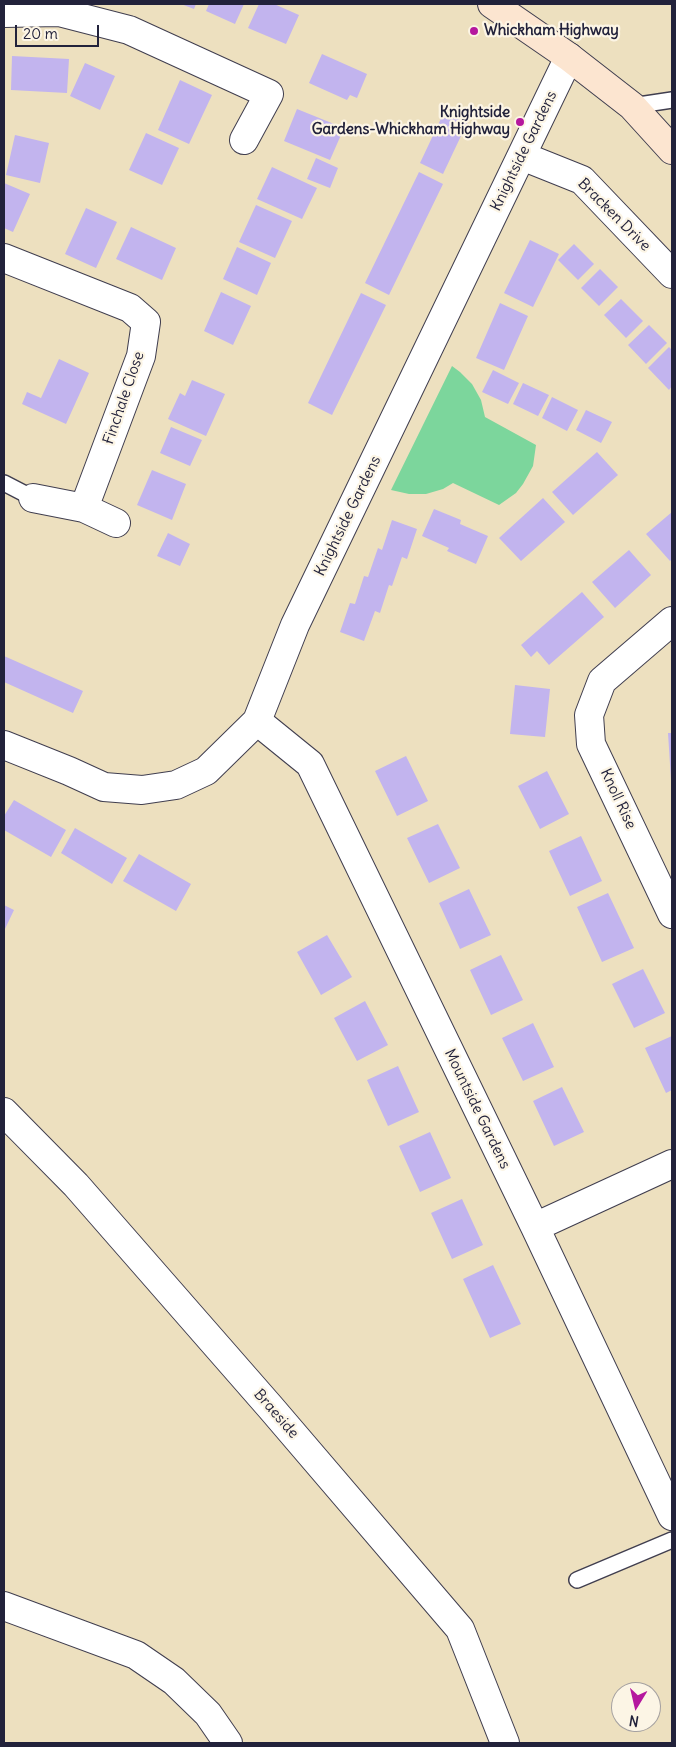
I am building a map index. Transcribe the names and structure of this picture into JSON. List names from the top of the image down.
{
  "streets": {
    "street": [
      "Knightside Gardens",
      "Bracken Drive",
      "Finchale Close",
      "Knoll Rise",
      "Mountside Gardens",
      "Braeside"
    ]
  },
  "crossings": [
    ["Knightside Gardens", "Bracken Drive"],
    ["Knightside Gardens", "Mountside Gardens"]
  ],
  "places": ["Whickham Highway", "Knightside Gardens-Whickham Highway"],
  "scale_bar": "20 m",
  "north": "bottom"
}
